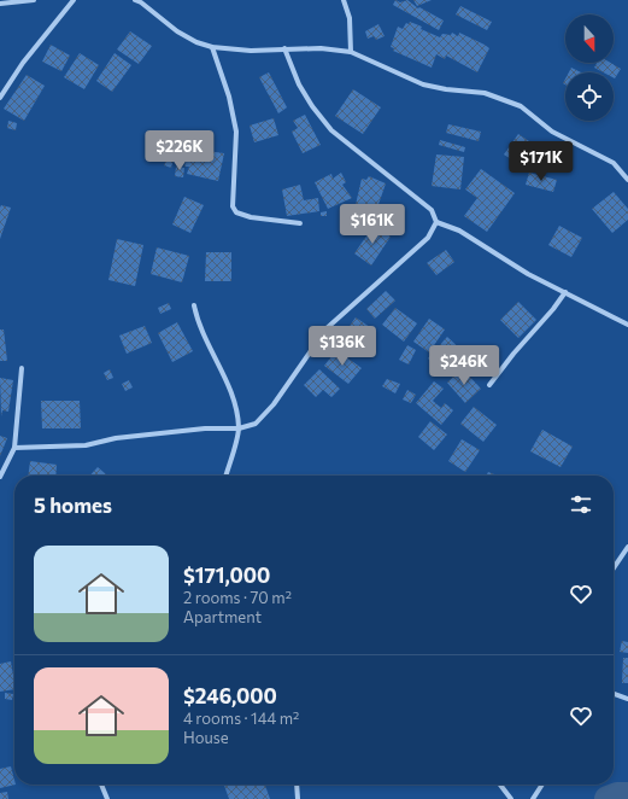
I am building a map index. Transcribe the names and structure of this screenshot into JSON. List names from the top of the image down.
{
  "north": "bottom",
  "page": {
    "price": [
      "$226K",
      "$171K",
      "$161K",
      "$136K",
      "$246K"
    ],
    "heading": "5 homes",
    "list": [
      {
        "name": "$171,000",
        "note": "2 rooms · 70 m² · Apartment"
      },
      {
        "name": "$246,000",
        "note": "4 rooms · 144 m² · House"
      }
    ]
  }
}
